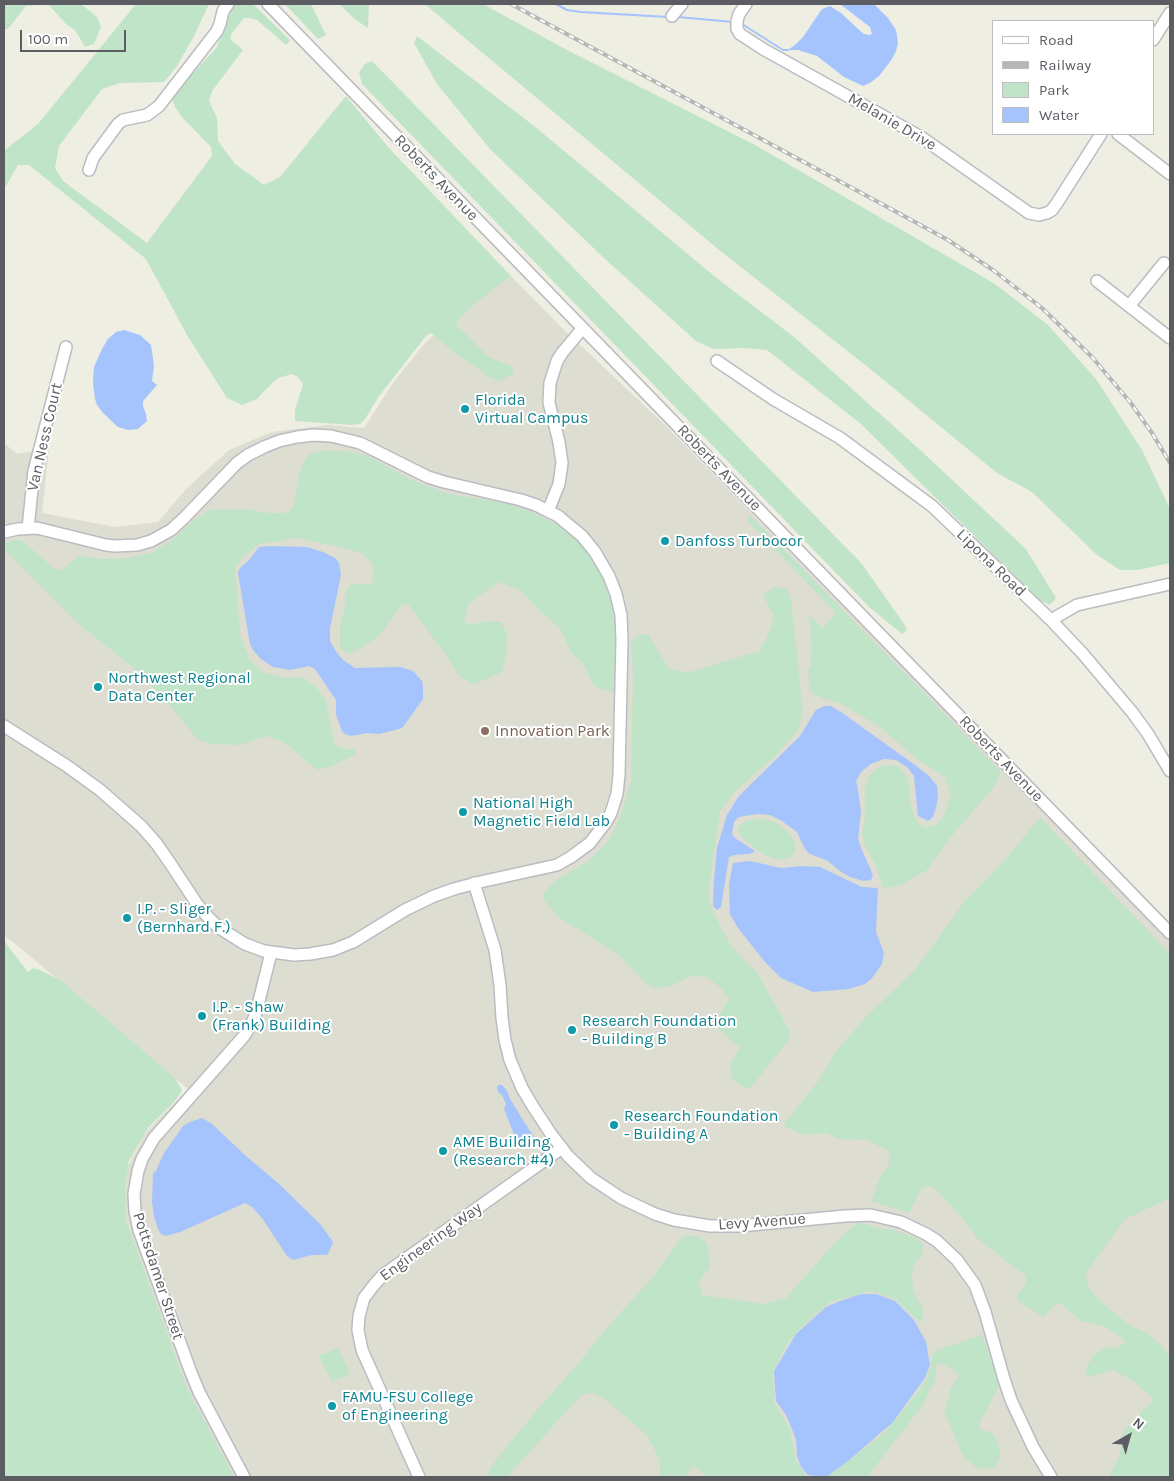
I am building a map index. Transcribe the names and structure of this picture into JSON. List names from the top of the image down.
{
  "streets": {
    "street": [
      "Melanie Drive",
      "Roberts Avenue",
      "Van Ness Court",
      "Lipona Road",
      "Levy Avenue",
      "Engineering Way",
      "Pottsdamer Street"
    ]
  },
  "crossings": [
    ["Levy Avenue", "Engineering Way"]
  ],
  "places": [
    "Florida Virtual Campus",
    "Danfoss Turbocor",
    "Northwest Regional Data Center",
    "Innovation Park",
    "National High Magnetic Field Lab",
    "I.P. - Sliger (Bernhard F.)",
    "I.P. - Shaw (Frank) Building",
    "Research Foundation - Building B",
    "Research Foundation - Building A",
    "AME Building (Research #4)",
    "FAMU-FSU College of Engineering"
  ],
  "legend": [
    "Road",
    "Railway",
    "Park",
    "Water"
  ],
  "scale_bar": "100 m",
  "north": "top right"
}
